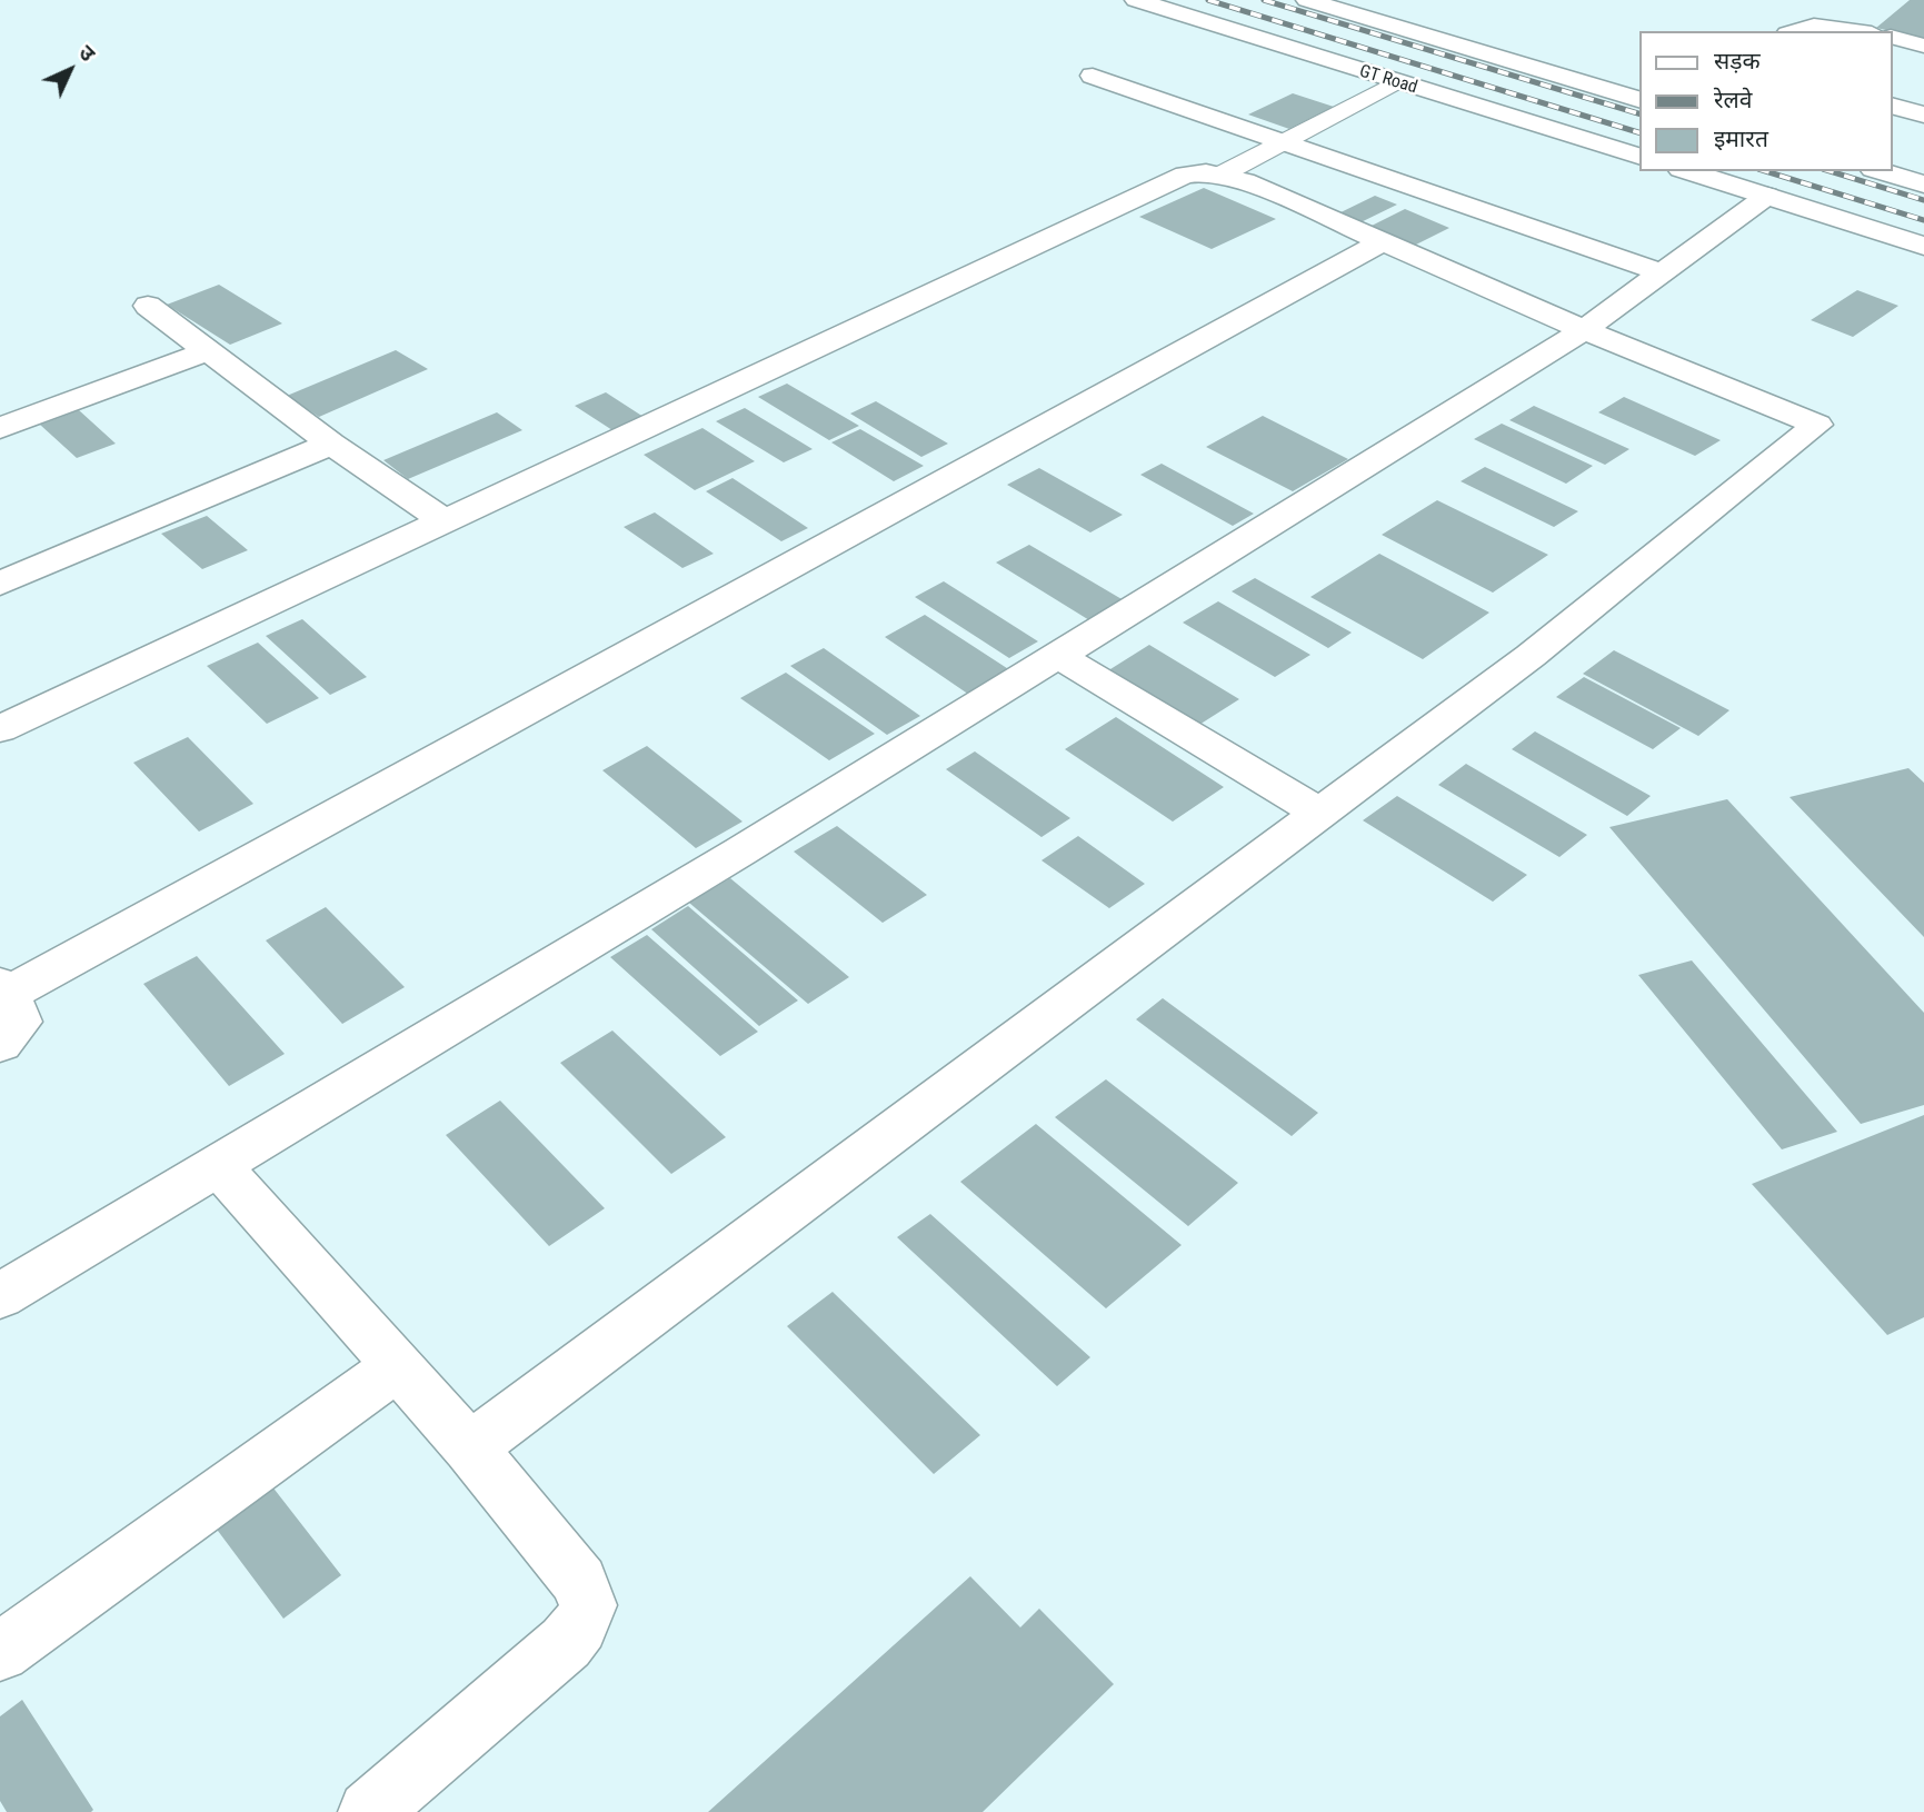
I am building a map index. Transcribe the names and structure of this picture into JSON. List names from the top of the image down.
{
  "streets": {
    "main road": ["GT Road"]
  },
  "legend": ["सड़क", "रेलवे", "इमारत"],
  "north": "top right"
}
